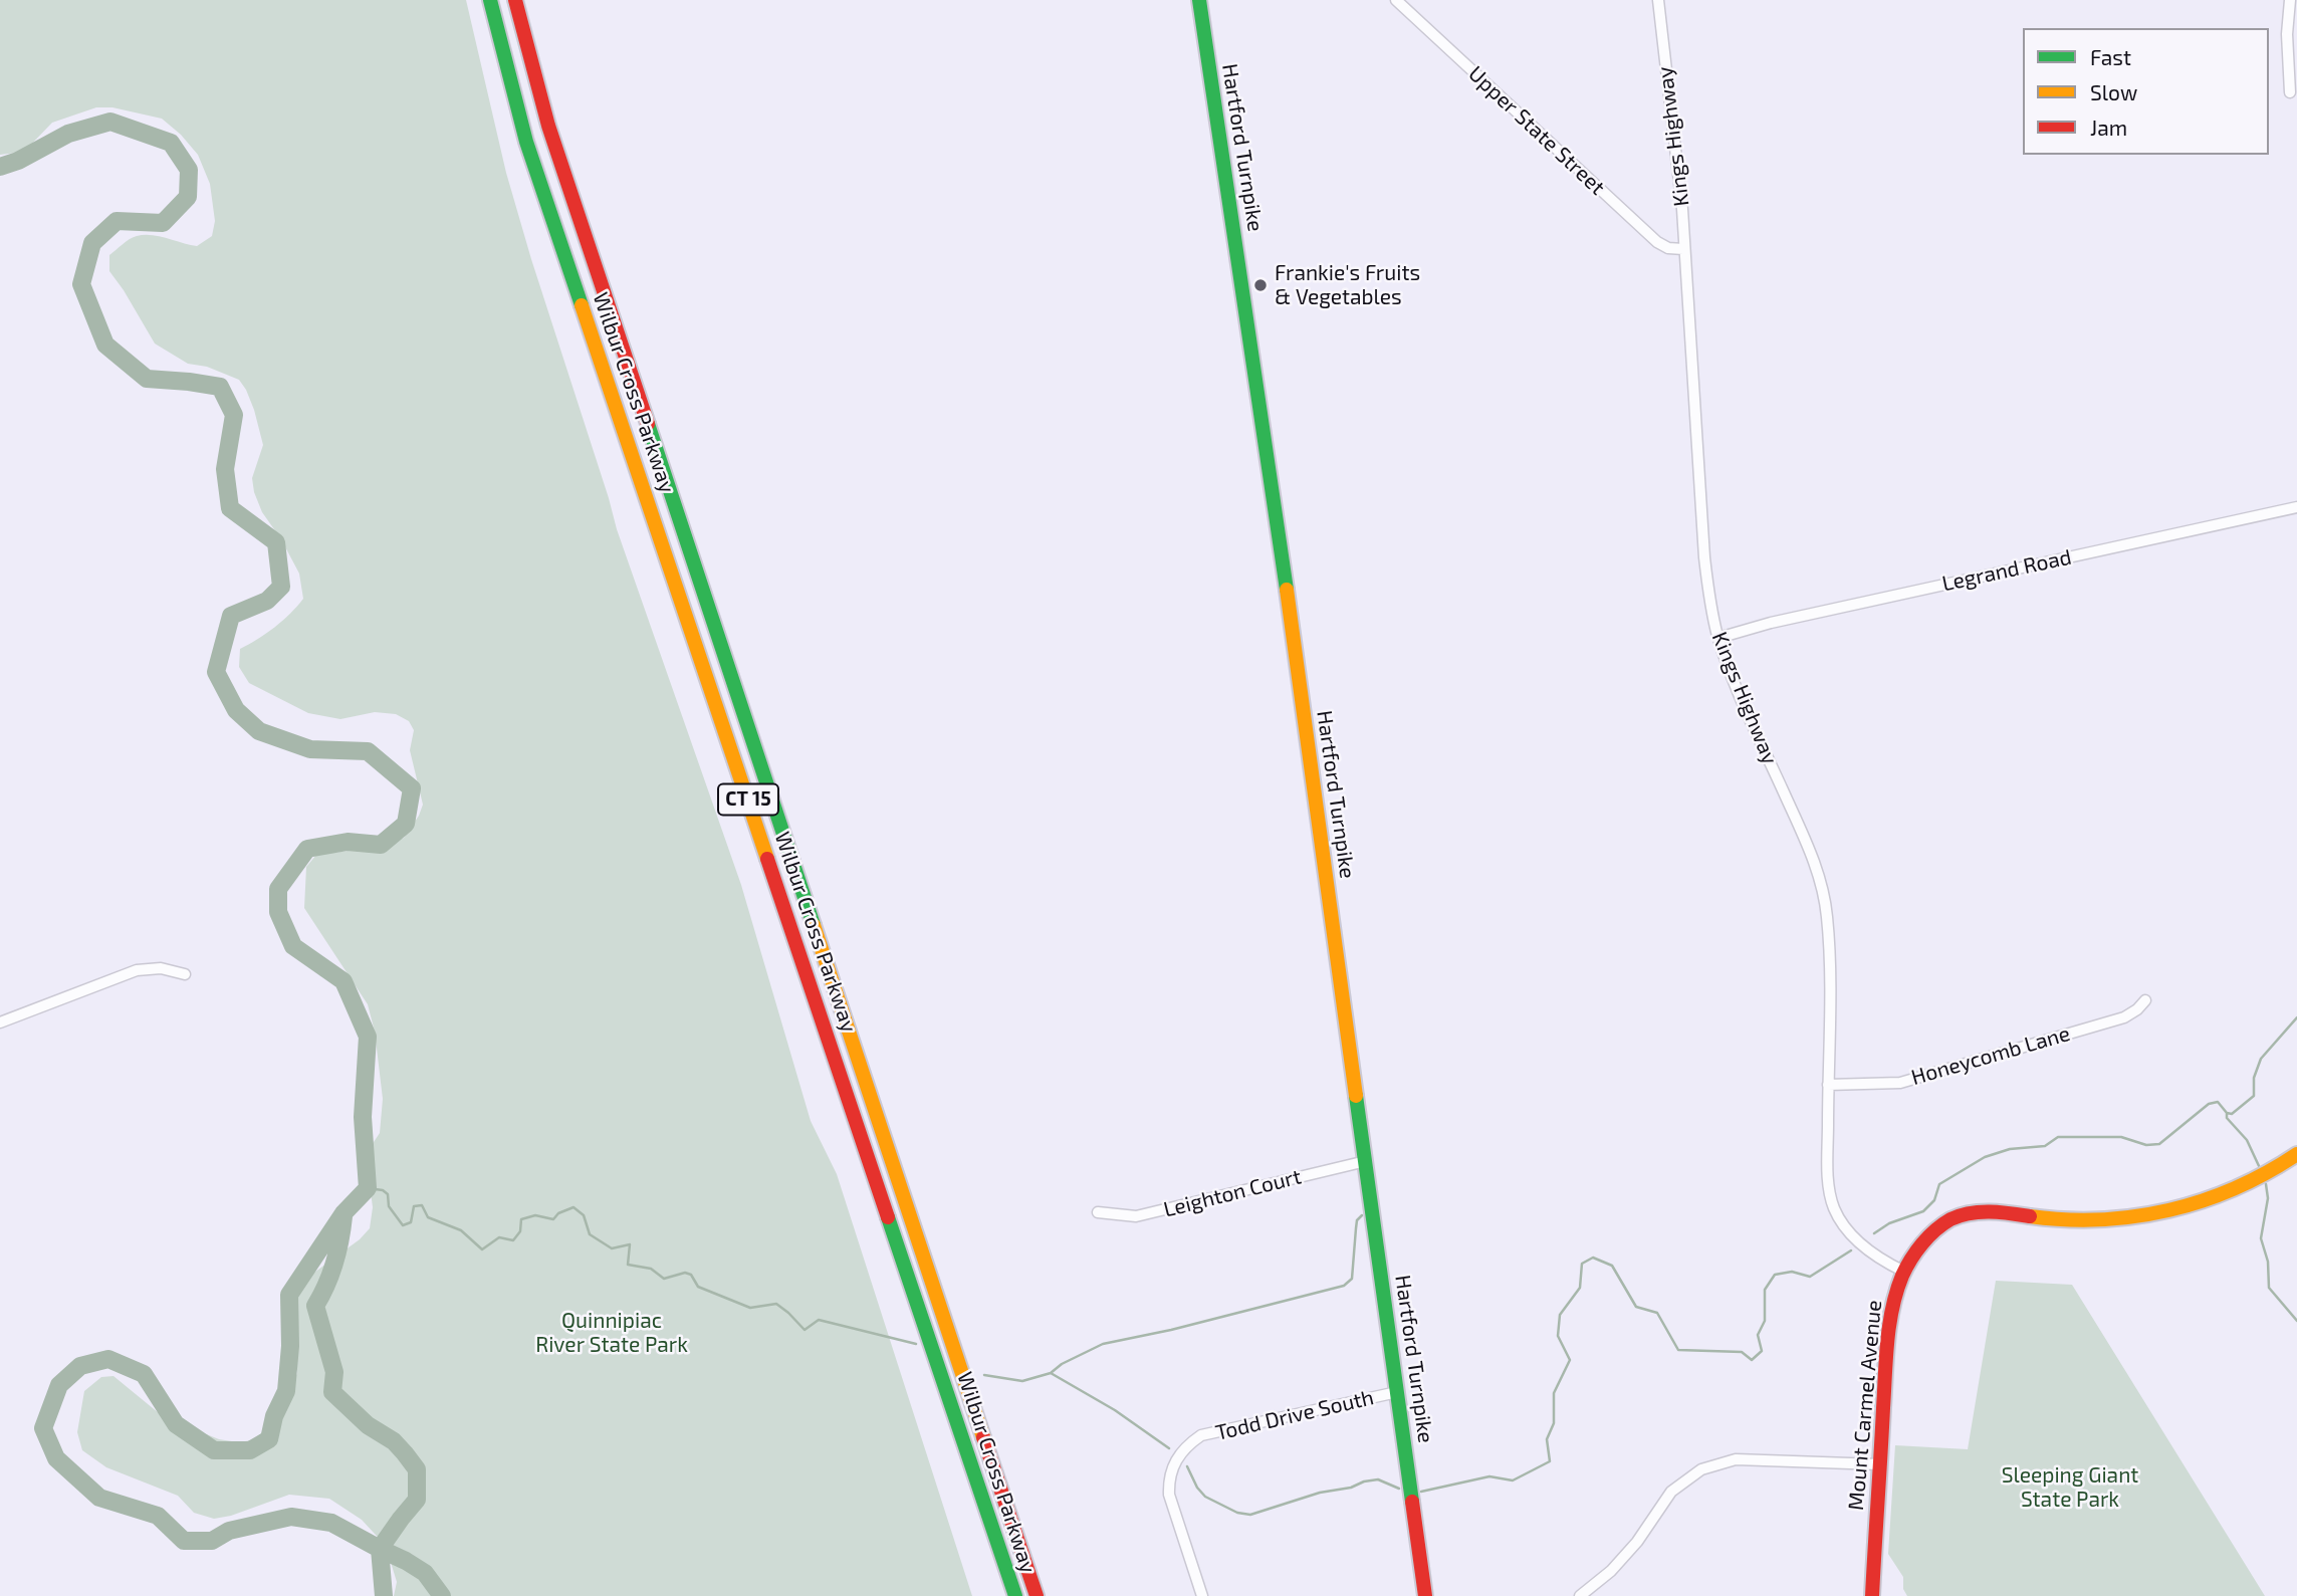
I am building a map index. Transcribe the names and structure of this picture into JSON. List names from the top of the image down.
{
  "streets": {
    "main road": [
      "Hartford Turnpike",
      "Wilbur Cross Parkway",
      "CT 15",
      "Mount Carmel Avenue"
    ],
    "street": [
      "Upper State Street",
      "Kings Highway",
      "Legrand Road",
      "Honeycomb Lane",
      "Leighton Court",
      "Todd Drive South"
    ]
  },
  "crossings": [
    ["Upper State Street", "Kings Highway"],
    ["Kings Highway", "Legrand Road"],
    ["Kings Highway", "Honeycomb Lane"],
    ["Kings Highway", "Mount Carmel Avenue"],
    ["Hartford Turnpike", "Leighton Court"],
    ["Hartford Turnpike", "Todd Drive South"]
  ],
  "parks": ["Quinnipiac River State Park", "Sleeping Giant State Park"],
  "places": ["Frankie's Fruits & Vegetables"],
  "legend": ["Fast", "Slow", "Jam"]
}
